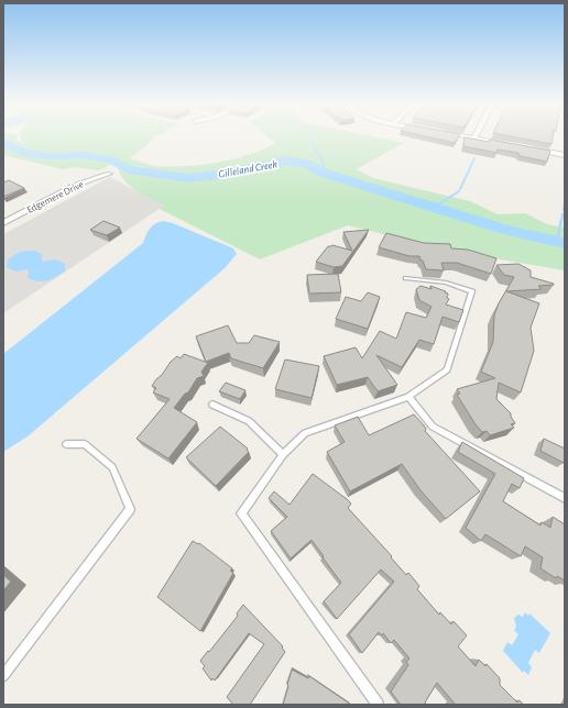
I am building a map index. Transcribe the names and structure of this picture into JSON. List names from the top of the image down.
{
  "streets": {
    "street": ["Edgemere Drive"]
  },
  "water": ["Gilleland Creek"]
}
